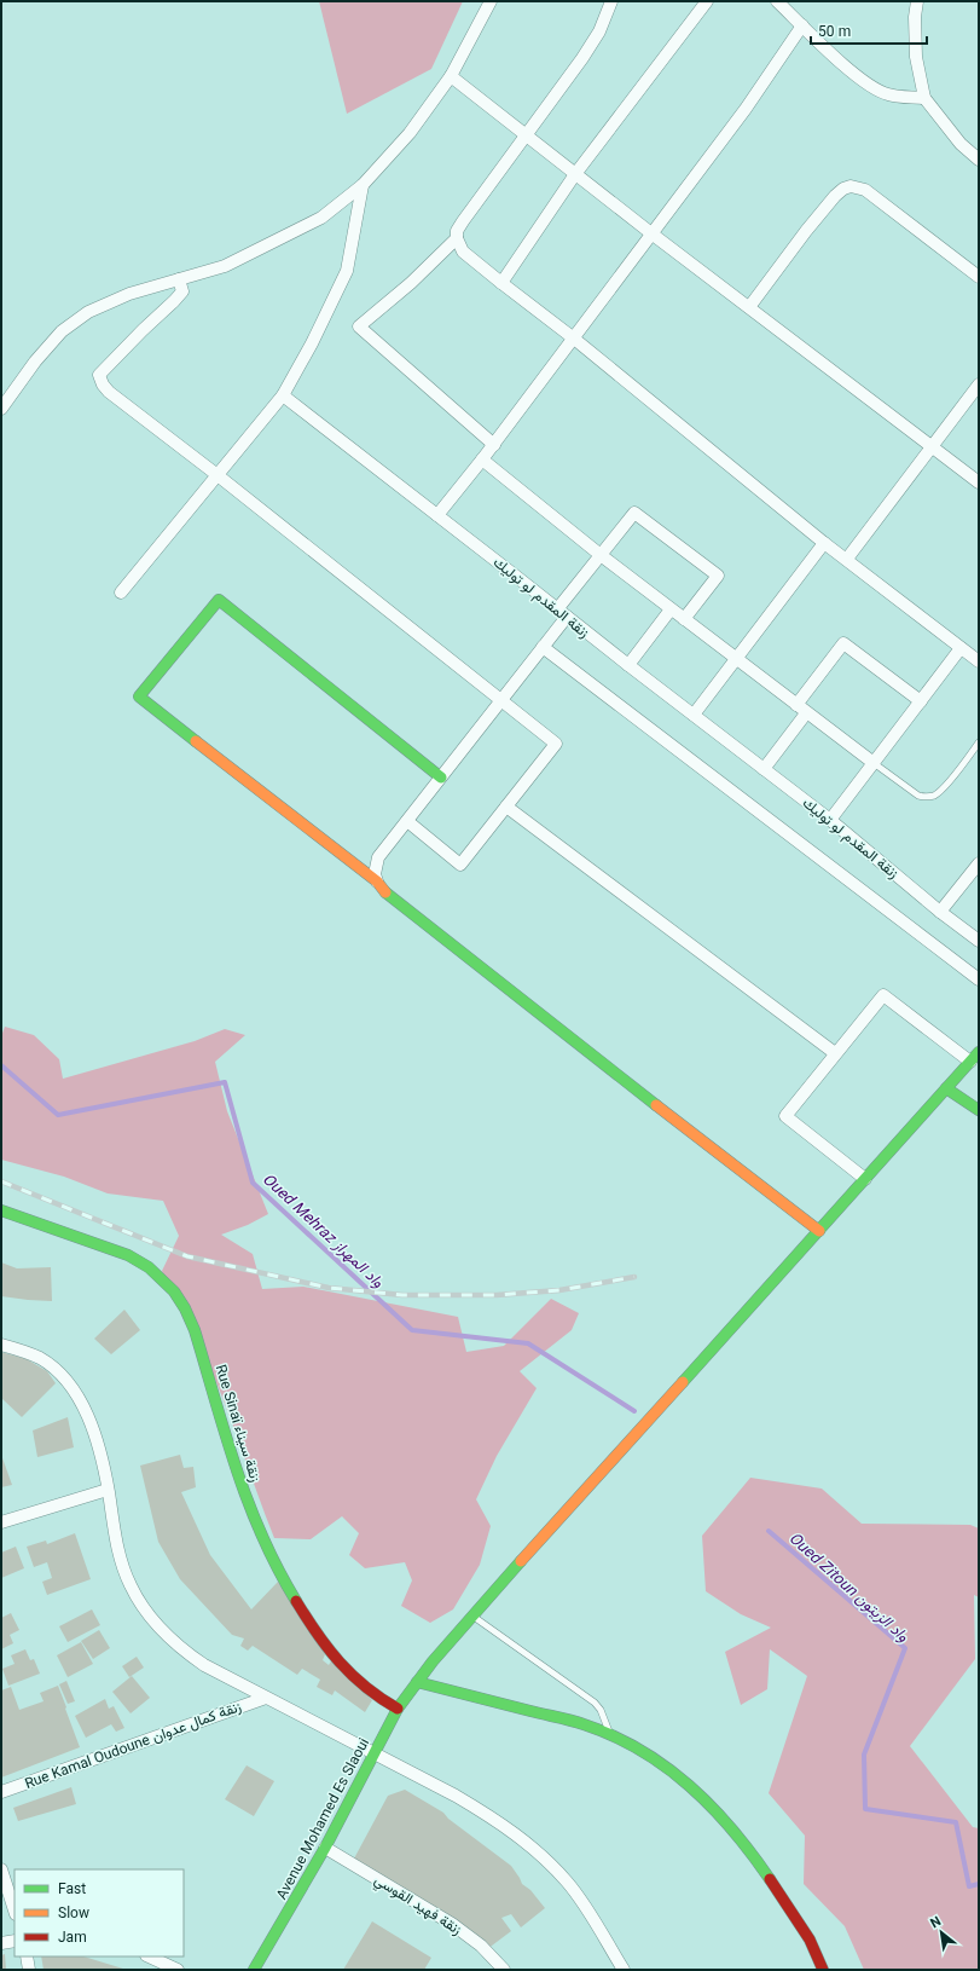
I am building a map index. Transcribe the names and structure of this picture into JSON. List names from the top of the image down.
{
  "streets": {
    "street": [
      "زنقة المقدم لو توليك",
      "Rue Sinaï زنقة سيناء",
      "Rue Kamal Oudoune زنقة كمال عدوان",
      "Avenue Mohamed Es Slaoui",
      "زنقة فهيد القوسي"
    ]
  },
  "crossings": [
    ["Rue Sinaï زنقة سيناء", "Avenue Mohamed Es Slaoui"],
    ["Avenue Mohamed Es Slaoui", "زنقة فهيد القوسي"]
  ],
  "water": ["Oued Mehraz واد المهراز", "Oued Zitoun واد الزيتون"],
  "legend": ["Fast", "Slow", "Jam"],
  "scale_bar": "50 m",
  "north": "top left"
}
